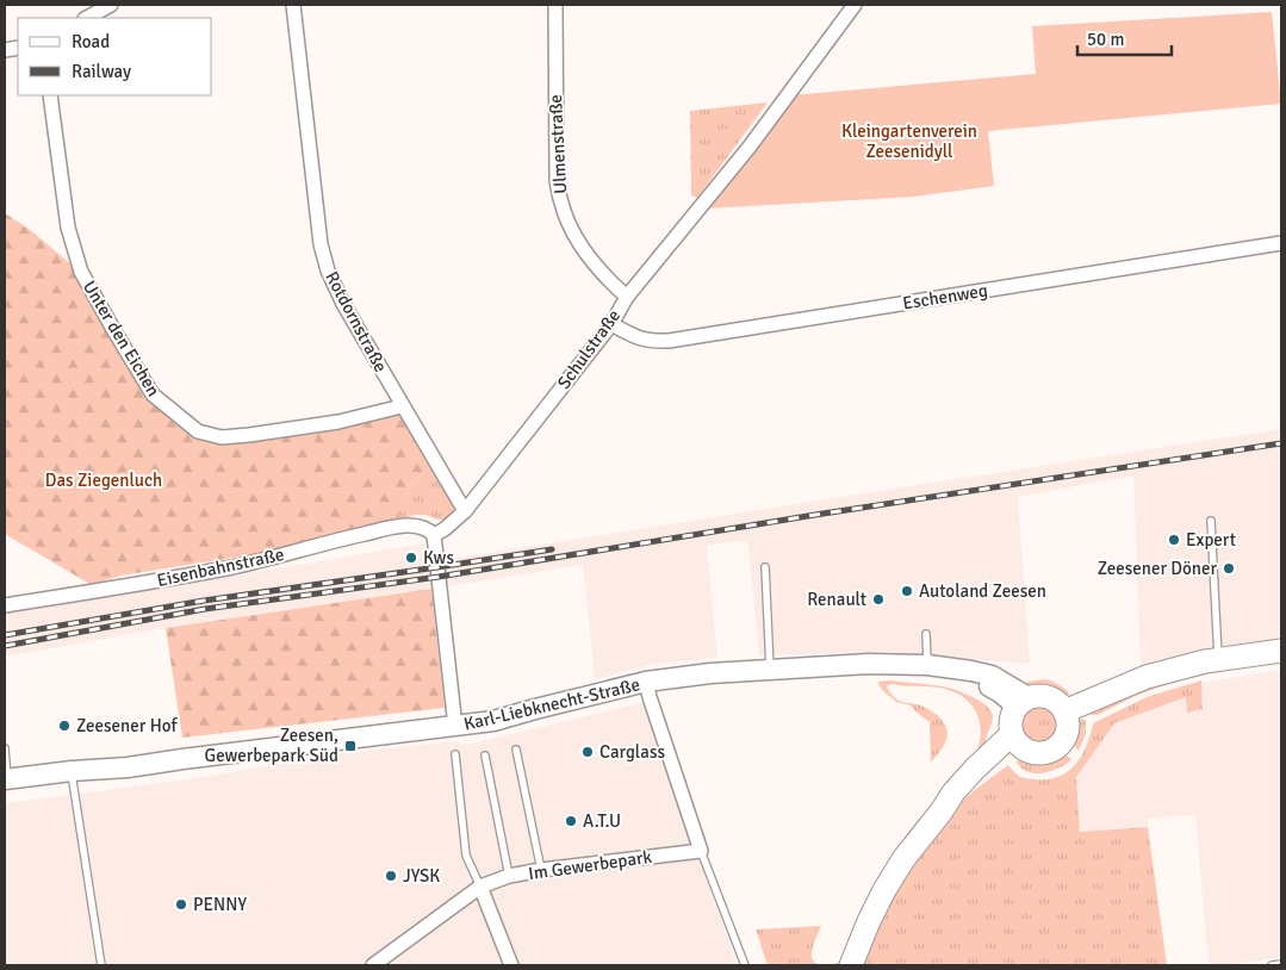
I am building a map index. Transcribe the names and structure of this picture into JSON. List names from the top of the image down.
{
  "streets": {
    "street": [
      "Ulmenstraße",
      "Eschenweg",
      "Rotdornstraße",
      "Unter den Eichen",
      "Schulstraße",
      "Eisenbahnstraße",
      "Karl-Liebknecht-Straße",
      "Im Gewerbepark"
    ]
  },
  "crossings": [
    ["Ulmenstraße", "Schulstraße"],
    ["Eschenweg", "Schulstraße"],
    ["Rotdornstraße", "Unter den Eichen"],
    ["Rotdornstraße", "Schulstraße"],
    ["Schulstraße", "Eisenbahnstraße"]
  ],
  "parks": ["Kleingartenverein Zeesenidyll", "Das Ziegenluch"],
  "places": {
    "other": [
      "Expert",
      "Kws",
      "Zeesener Döner",
      "Autoland Zeesen",
      "Renault",
      "Zeesener Hof",
      "Carglass",
      "A.T.U",
      "JYSK",
      "PENNY"
    ],
    "transit": ["Zeesen, Gewerbepark Süd"]
  },
  "legend": ["Road", "Railway"],
  "scale_bar": "50 m"
}
